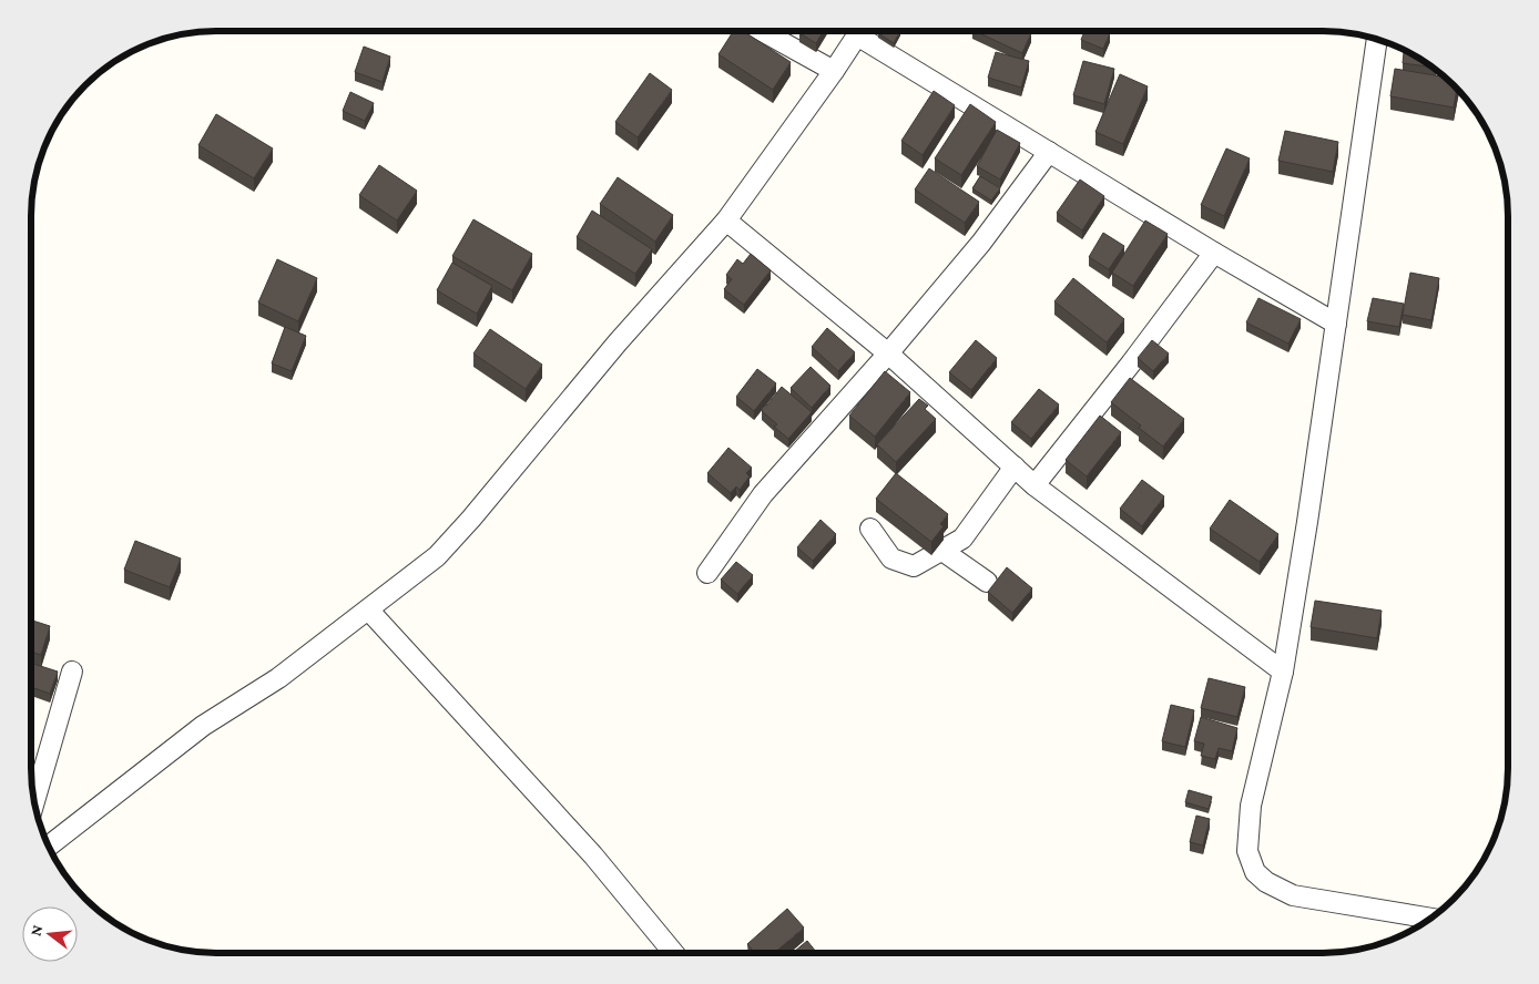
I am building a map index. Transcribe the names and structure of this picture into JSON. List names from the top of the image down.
{
  "north": "left"
}
